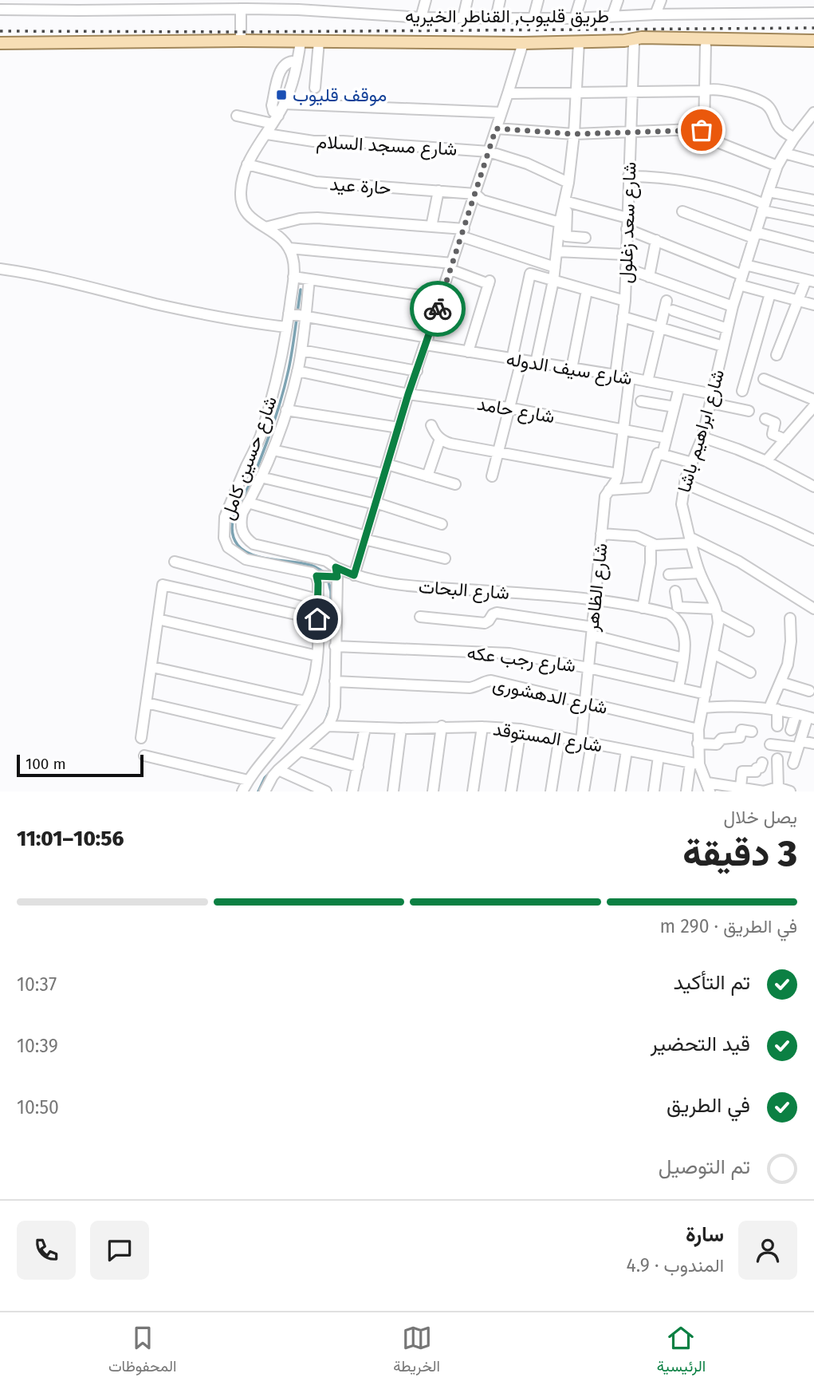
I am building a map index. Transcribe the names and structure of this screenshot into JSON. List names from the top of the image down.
{
  "streets": {
    "main road": ["طريق قليوب, القناطر الخيريه"],
    "street": [
      "شارع مسجد السلام",
      "حارة عيد",
      "شارع سعد زغلول",
      "شارع سيف الدوله",
      "شارع حامد",
      "شارع ابراهيم باشا",
      "شارع حسين كامل",
      "شارع الظاهر",
      "شارع البحات",
      "شارع رجب عكه",
      "شارع الدهشورى",
      "شارع المستوقد"
    ]
  },
  "crossings": [
    ["طريق قليوب, القناطر الخيريه", "شارع سعد زغلول"],
    ["شارع سعد زغلول", "شارع سيف الدوله"],
    ["شارع سيف الدوله", "شارع ابراهيم باشا"],
    ["شارع سيف الدوله", "شارع حسين كامل"],
    ["شارع حامد", "شارع حسين كامل"],
    ["شارع ابراهيم باشا", "شارع الظاهر"],
    ["شارع حسين كامل", "شارع البحات"],
    ["شارع الظاهر", "شارع البحات"],
    ["شارع الظاهر", "شارع رجب عكه"],
    ["شارع الظاهر", "شارع الدهشورى"],
    ["شارع الظاهر", "شارع المستوقد"],
    ["شارع البحات", "شارع رجب عكه"]
  ],
  "places": {
    "transit": ["موقف قليوب"]
  },
  "scale_bar": "100 m",
  "page": {
    "scale": "100 m",
    "heading": ["3 دقيقة", "يصل خلال", "10:56–11:01"],
    "panel": ["سارة", "المندوب · 4.9"],
    "bar": "في الطريق · 290 m",
    "list": [
      ["تم التأكيد", "10:37"],
      ["قيد التحضير", "10:39"],
      ["في الطريق", "10:50"],
      "تم التوصيل"
    ],
    "tabs": ["الرئيسية", "الخريطة", "المحفوظات"]
  }
}
